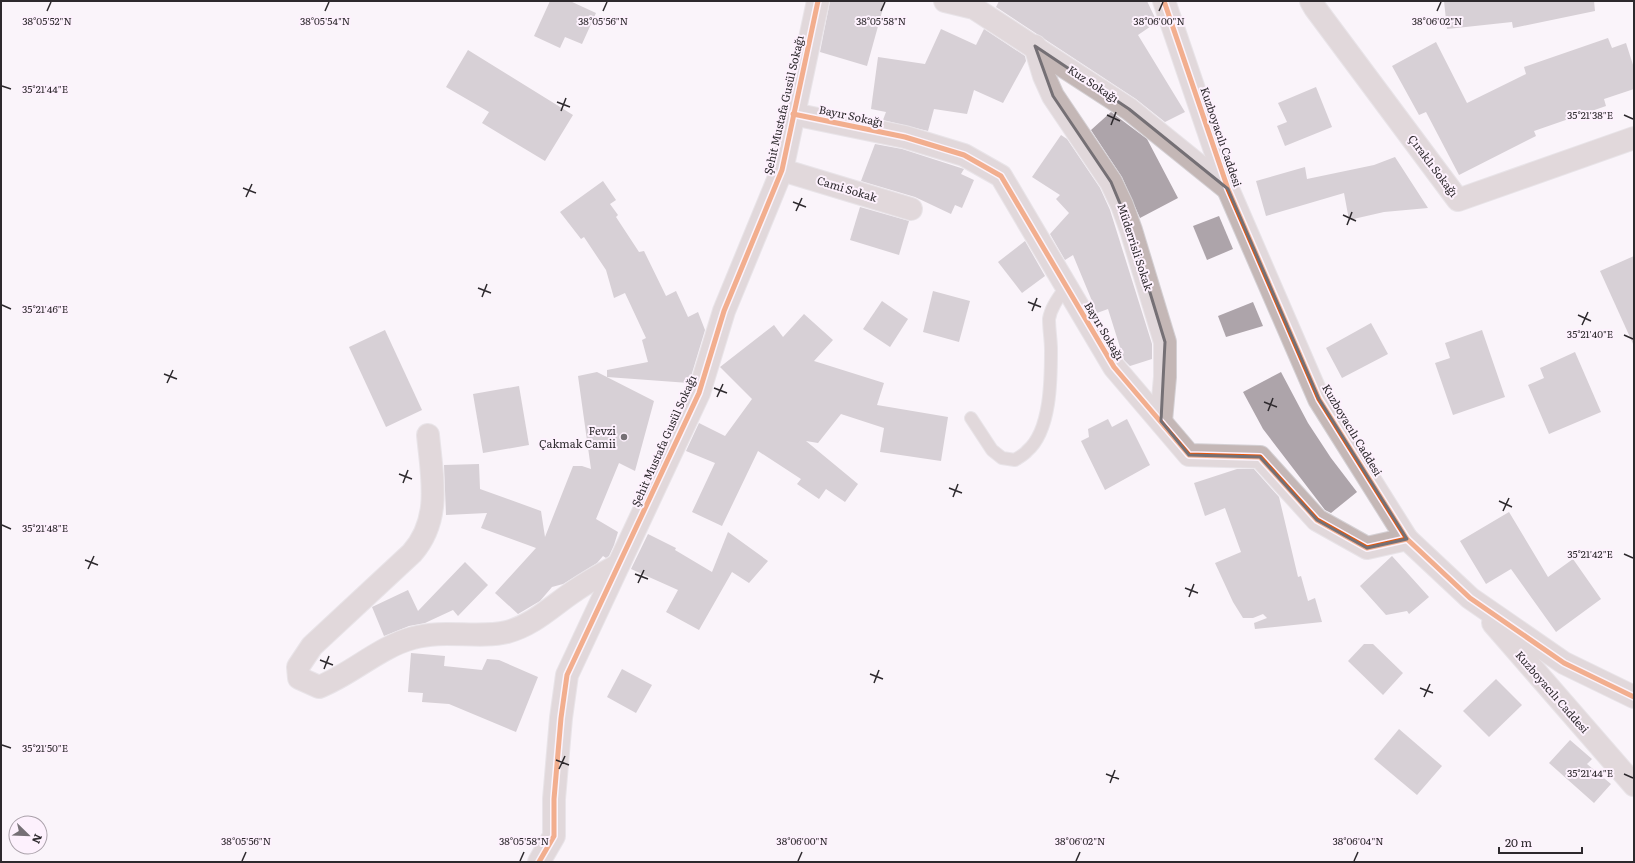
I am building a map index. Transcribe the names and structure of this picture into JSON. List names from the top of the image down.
{
  "streets": {
    "street": [
      "Kuz Sokağı",
      "Şehit Mustafa Gusül Sokağı",
      "Bayır Sokağı",
      "Kuzboyacılı Caddesi",
      "Çıraklı Sokağı",
      "Cami Sokak",
      "Müderrisli Sokak"
    ]
  },
  "crossings": [
    ["Kuz Sokağı", "Kuzboyacılı Caddesi"],
    ["Kuz Sokağı", "Müderrisli Sokak"],
    ["Şehit Mustafa Gusül Sokağı", "Bayır Sokağı"],
    ["Şehit Mustafa Gusül Sokağı", "Cami Sokak"],
    ["Bayır Sokağı", "Kuzboyacılı Caddesi"],
    ["Bayır Sokağı", "Müderrisli Sokak"]
  ],
  "places": ["Fevzi Çakmak Camii"],
  "scale_bar": "20 m",
  "north": "bottom right",
  "coordinates": [
    "38°05'52\"N",
    "38°05'54\"N",
    "38°05'56\"N",
    "38°05'58\"N",
    "38°06'00\"N",
    "38°06'02\"N",
    "35°21'44\"E",
    "35°21'38\"E",
    "35°21'46\"E",
    "35°21'40\"E",
    "35°21'48\"E",
    "35°21'42\"E",
    "35°21'50\"E",
    "38°06'04\"N"
  ]
}
